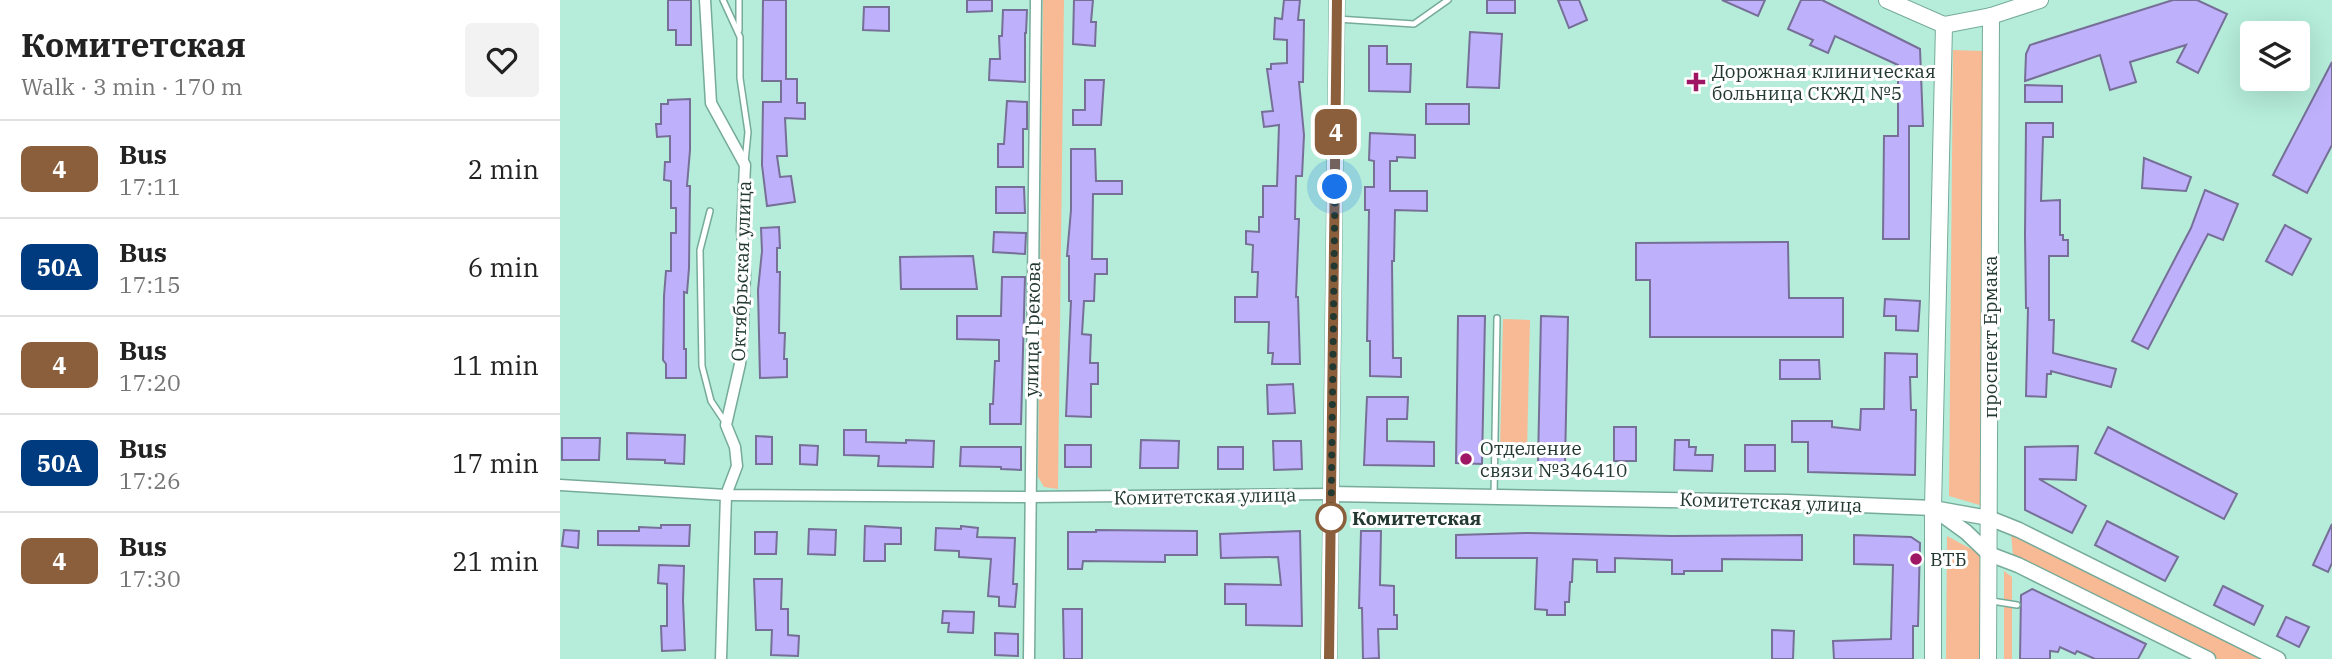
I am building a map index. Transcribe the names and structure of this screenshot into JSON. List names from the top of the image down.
{
  "streets": {
    "main road": ["проспект Ермака"],
    "street": ["Октябрьская улица", "улица Грекова", "Комитетская улица"]
  },
  "crossings": [
    ["Октябрьская улица", "Комитетская улица"],
    ["улица Грекова", "Комитетская улица"],
    ["проспект Ермака", "Комитетская улица"]
  ],
  "places": {
    "health": ["Дорожная клиническая больница СКЖД №5"],
    "other": ["Отделение связи №346410", "Комитетская", "ВТБ"]
  },
  "lines": ["bus line 4"],
  "page": {
    "heading": ["Комитетская", "Walk · 3 min · 170 m"],
    "on_map": "4",
    "list": [
      {
        "mark": "4",
        "name": "Bus",
        "note": "17:11",
        "value": "2 min"
      },
      {
        "mark": "50А",
        "name": "Bus",
        "note": "17:15",
        "value": "6 min"
      },
      {
        "mark": "4",
        "name": "Bus",
        "note": "17:20",
        "value": "11 min"
      },
      {
        "mark": "50А",
        "name": "Bus",
        "note": "17:26",
        "value": "17 min"
      },
      {
        "mark": "4",
        "name": "Bus",
        "note": "17:30",
        "value": "21 min"
      }
    ]
  }
}
